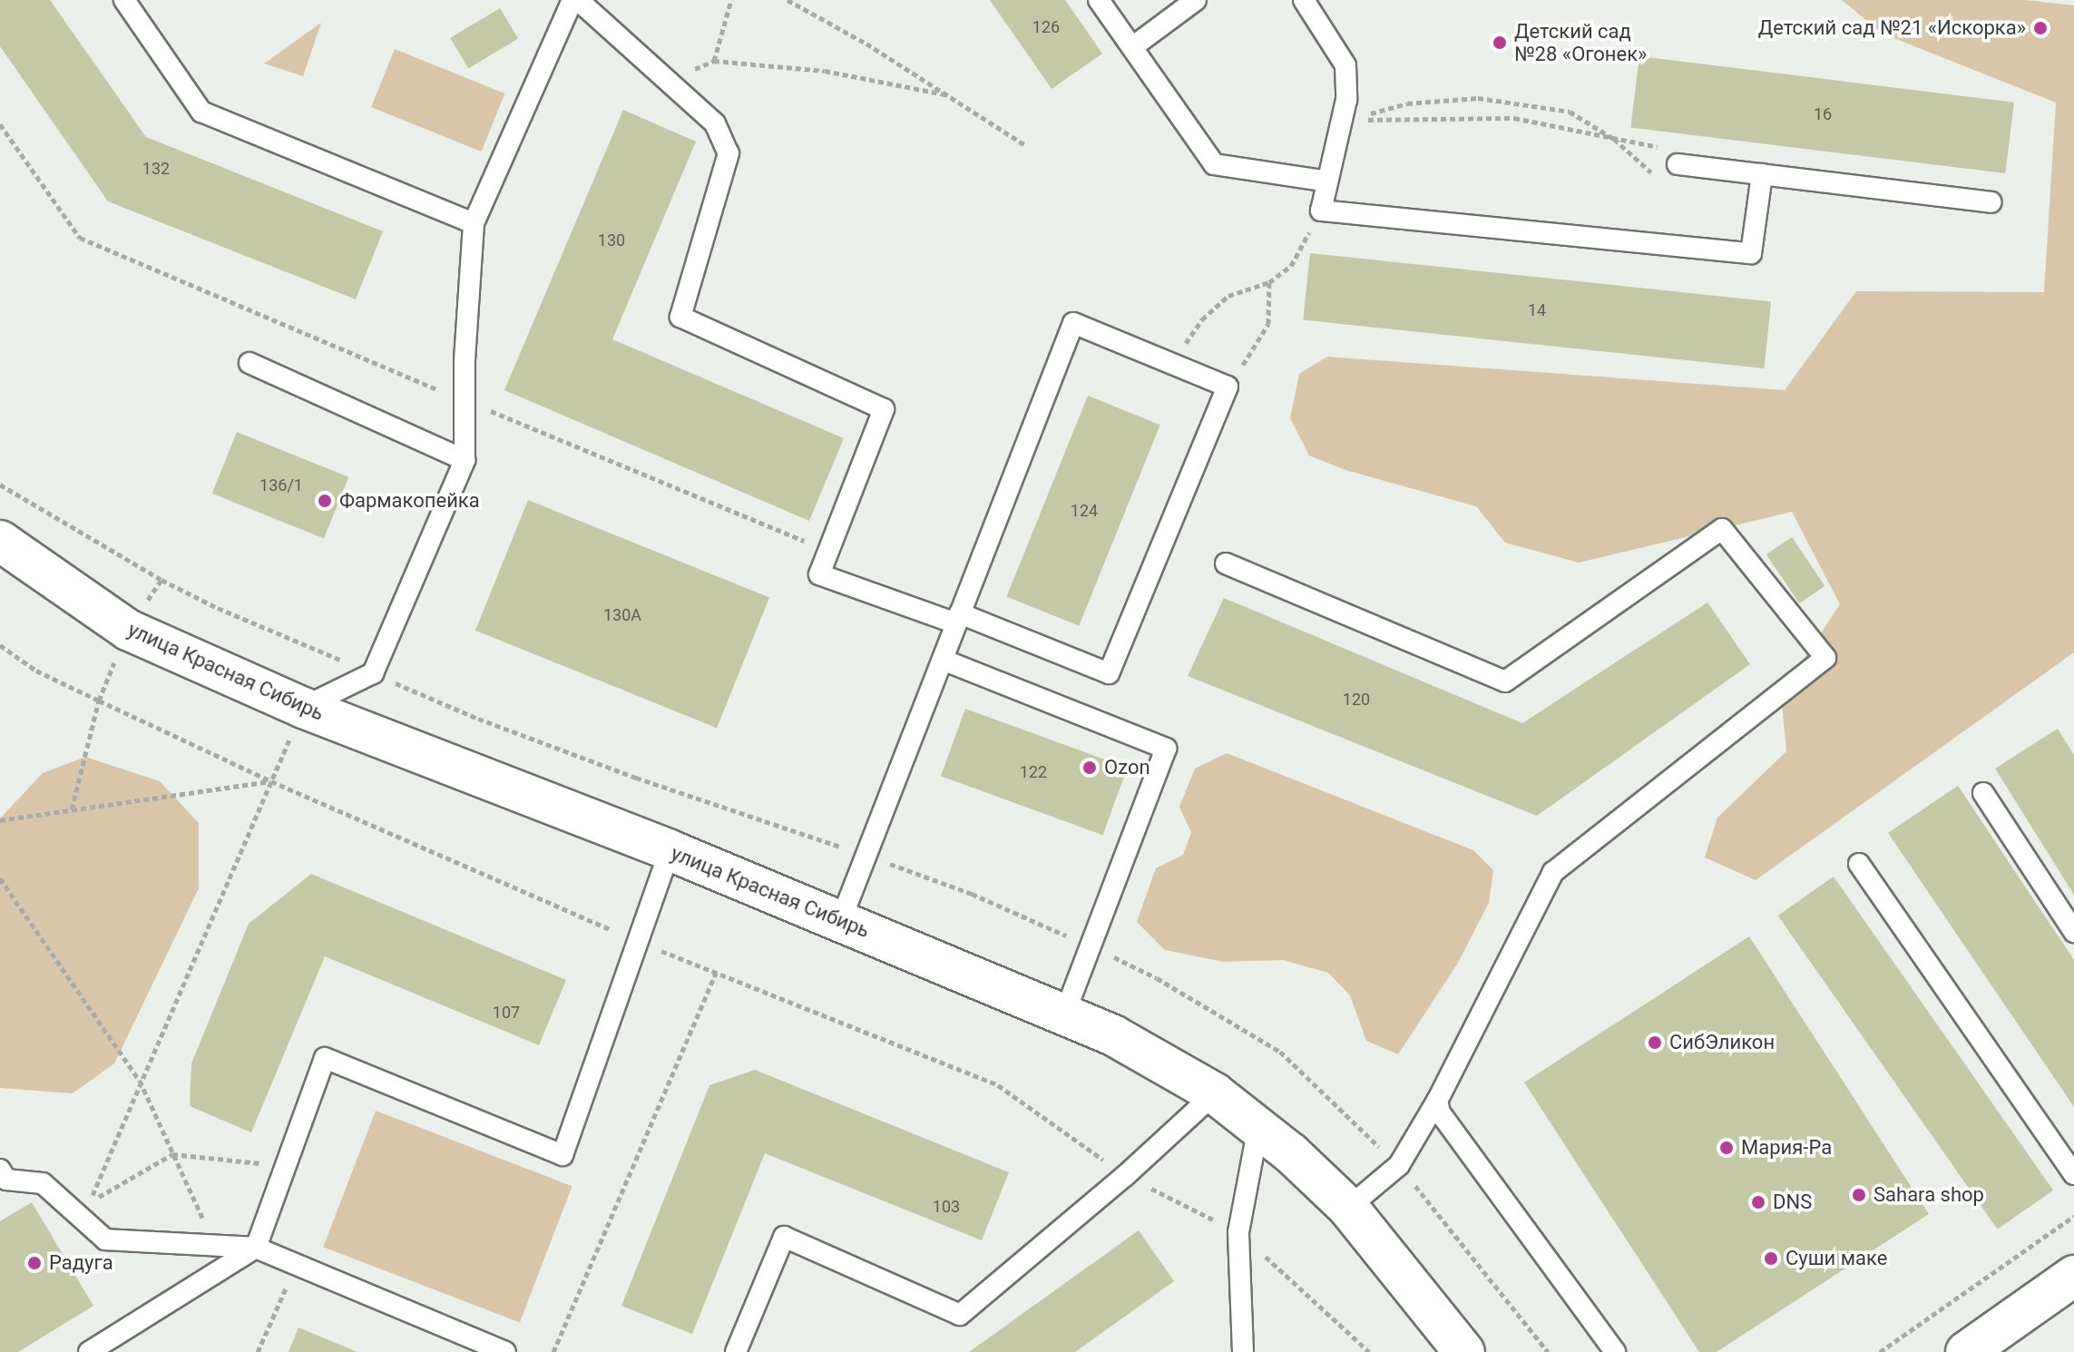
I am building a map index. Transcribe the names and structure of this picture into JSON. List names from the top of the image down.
{
  "streets": {
    "street": ["улица Красная Сибирь"]
  },
  "places": [
    "Детский сад №21 «Искорка»",
    "Детский сад №28 «Огонек»",
    "Фармакопейка",
    "Ozon",
    "СибЭликон",
    "Мария-Ра",
    "Sahara shop",
    "DNS",
    "Суши маке",
    "Радуга"
  ],
  "house_numbers": [
    "126",
    "16",
    "132",
    "130",
    "14",
    "136/1",
    "124",
    "130А",
    "120",
    "122",
    "107",
    "103"
  ]
}
